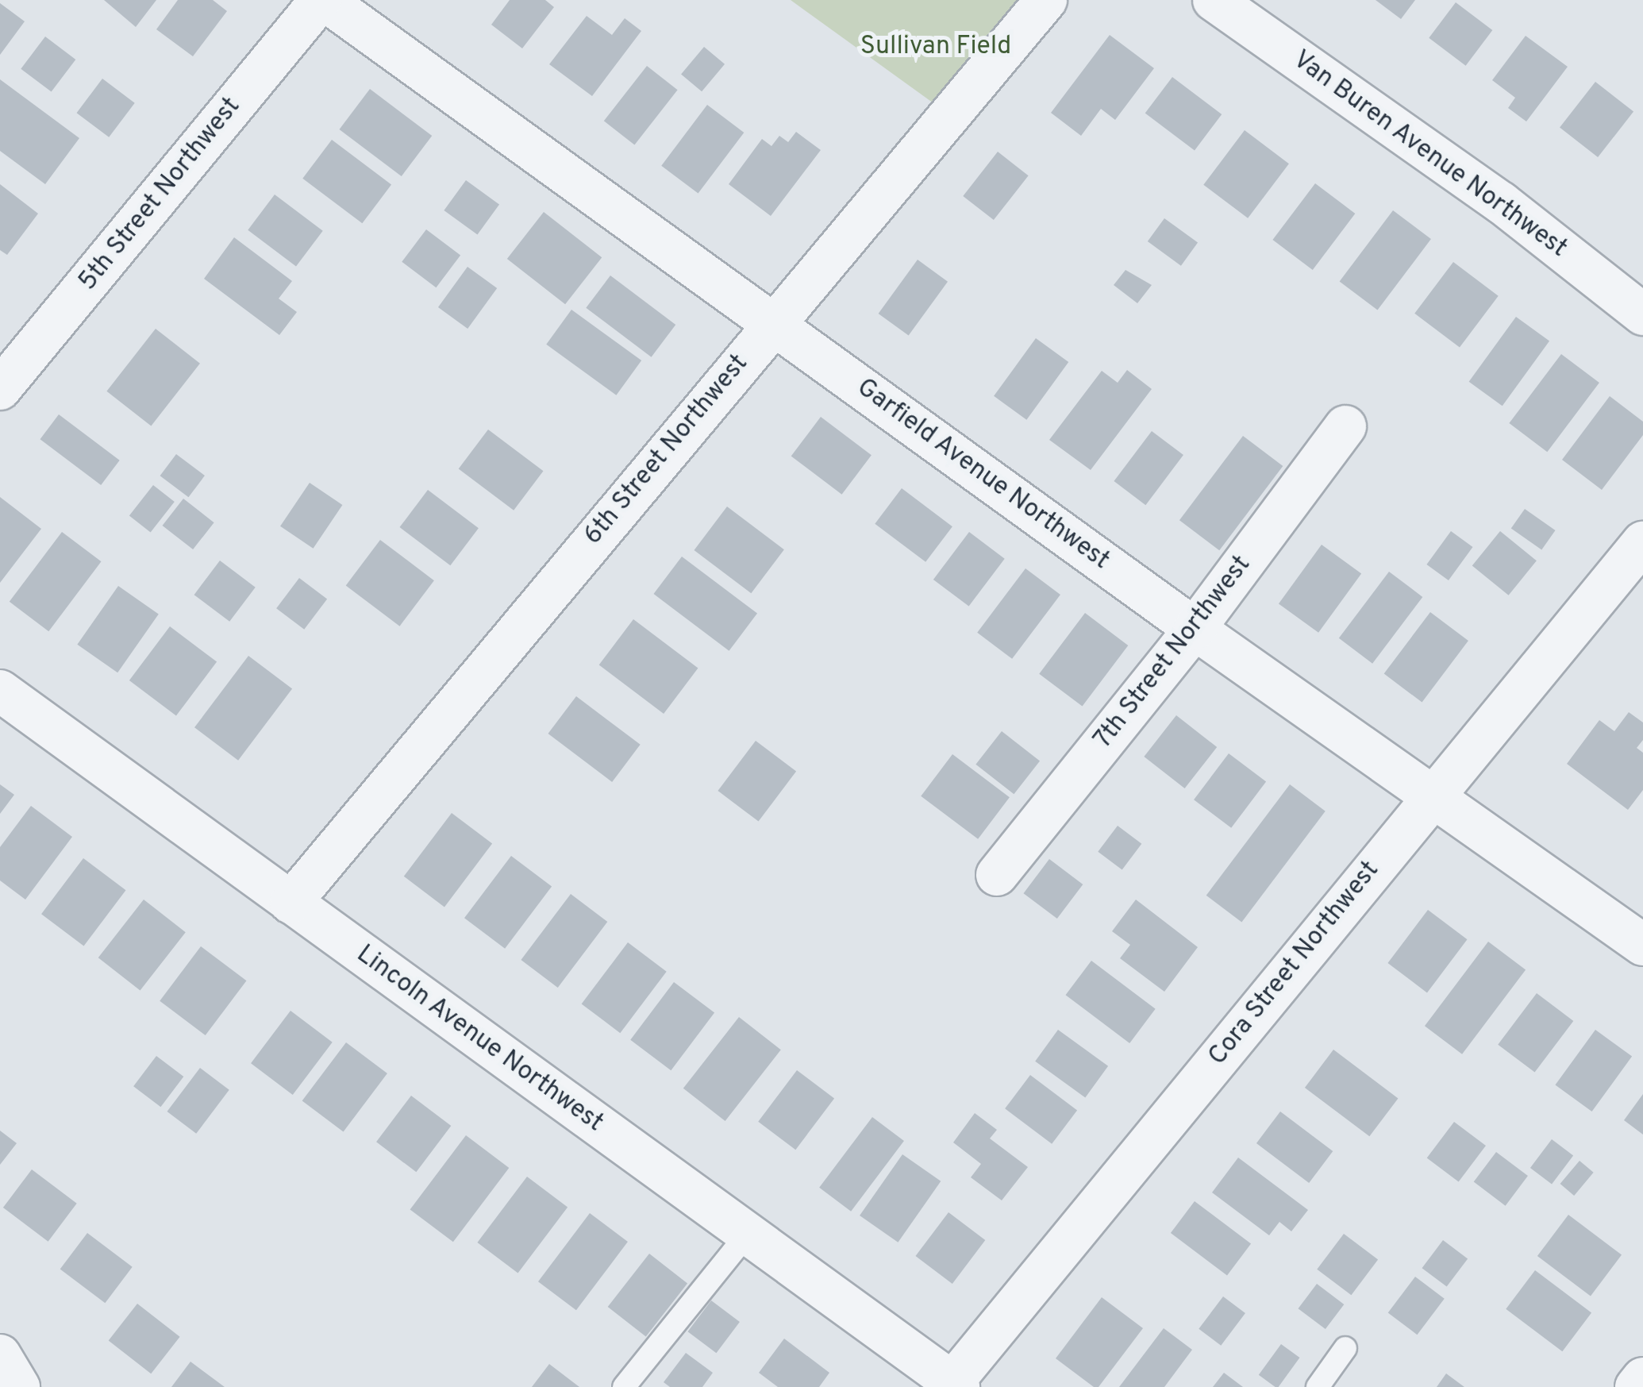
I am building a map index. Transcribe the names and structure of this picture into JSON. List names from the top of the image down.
{
  "streets": {
    "street": [
      "Van Buren Avenue Northwest",
      "5th Street Northwest",
      "6th Street Northwest",
      "Garfield Avenue Northwest",
      "7th Street Northwest",
      "Cora Street Northwest",
      "Lincoln Avenue Northwest"
    ]
  },
  "crossings": [
    ["5th Street Northwest", "Garfield Avenue Northwest"],
    ["6th Street Northwest", "Garfield Avenue Northwest"],
    ["6th Street Northwest", "Lincoln Avenue Northwest"],
    ["Garfield Avenue Northwest", "7th Street Northwest"],
    ["Garfield Avenue Northwest", "Cora Street Northwest"],
    ["Cora Street Northwest", "Lincoln Avenue Northwest"]
  ],
  "parks": ["Sullivan Field"]
}
